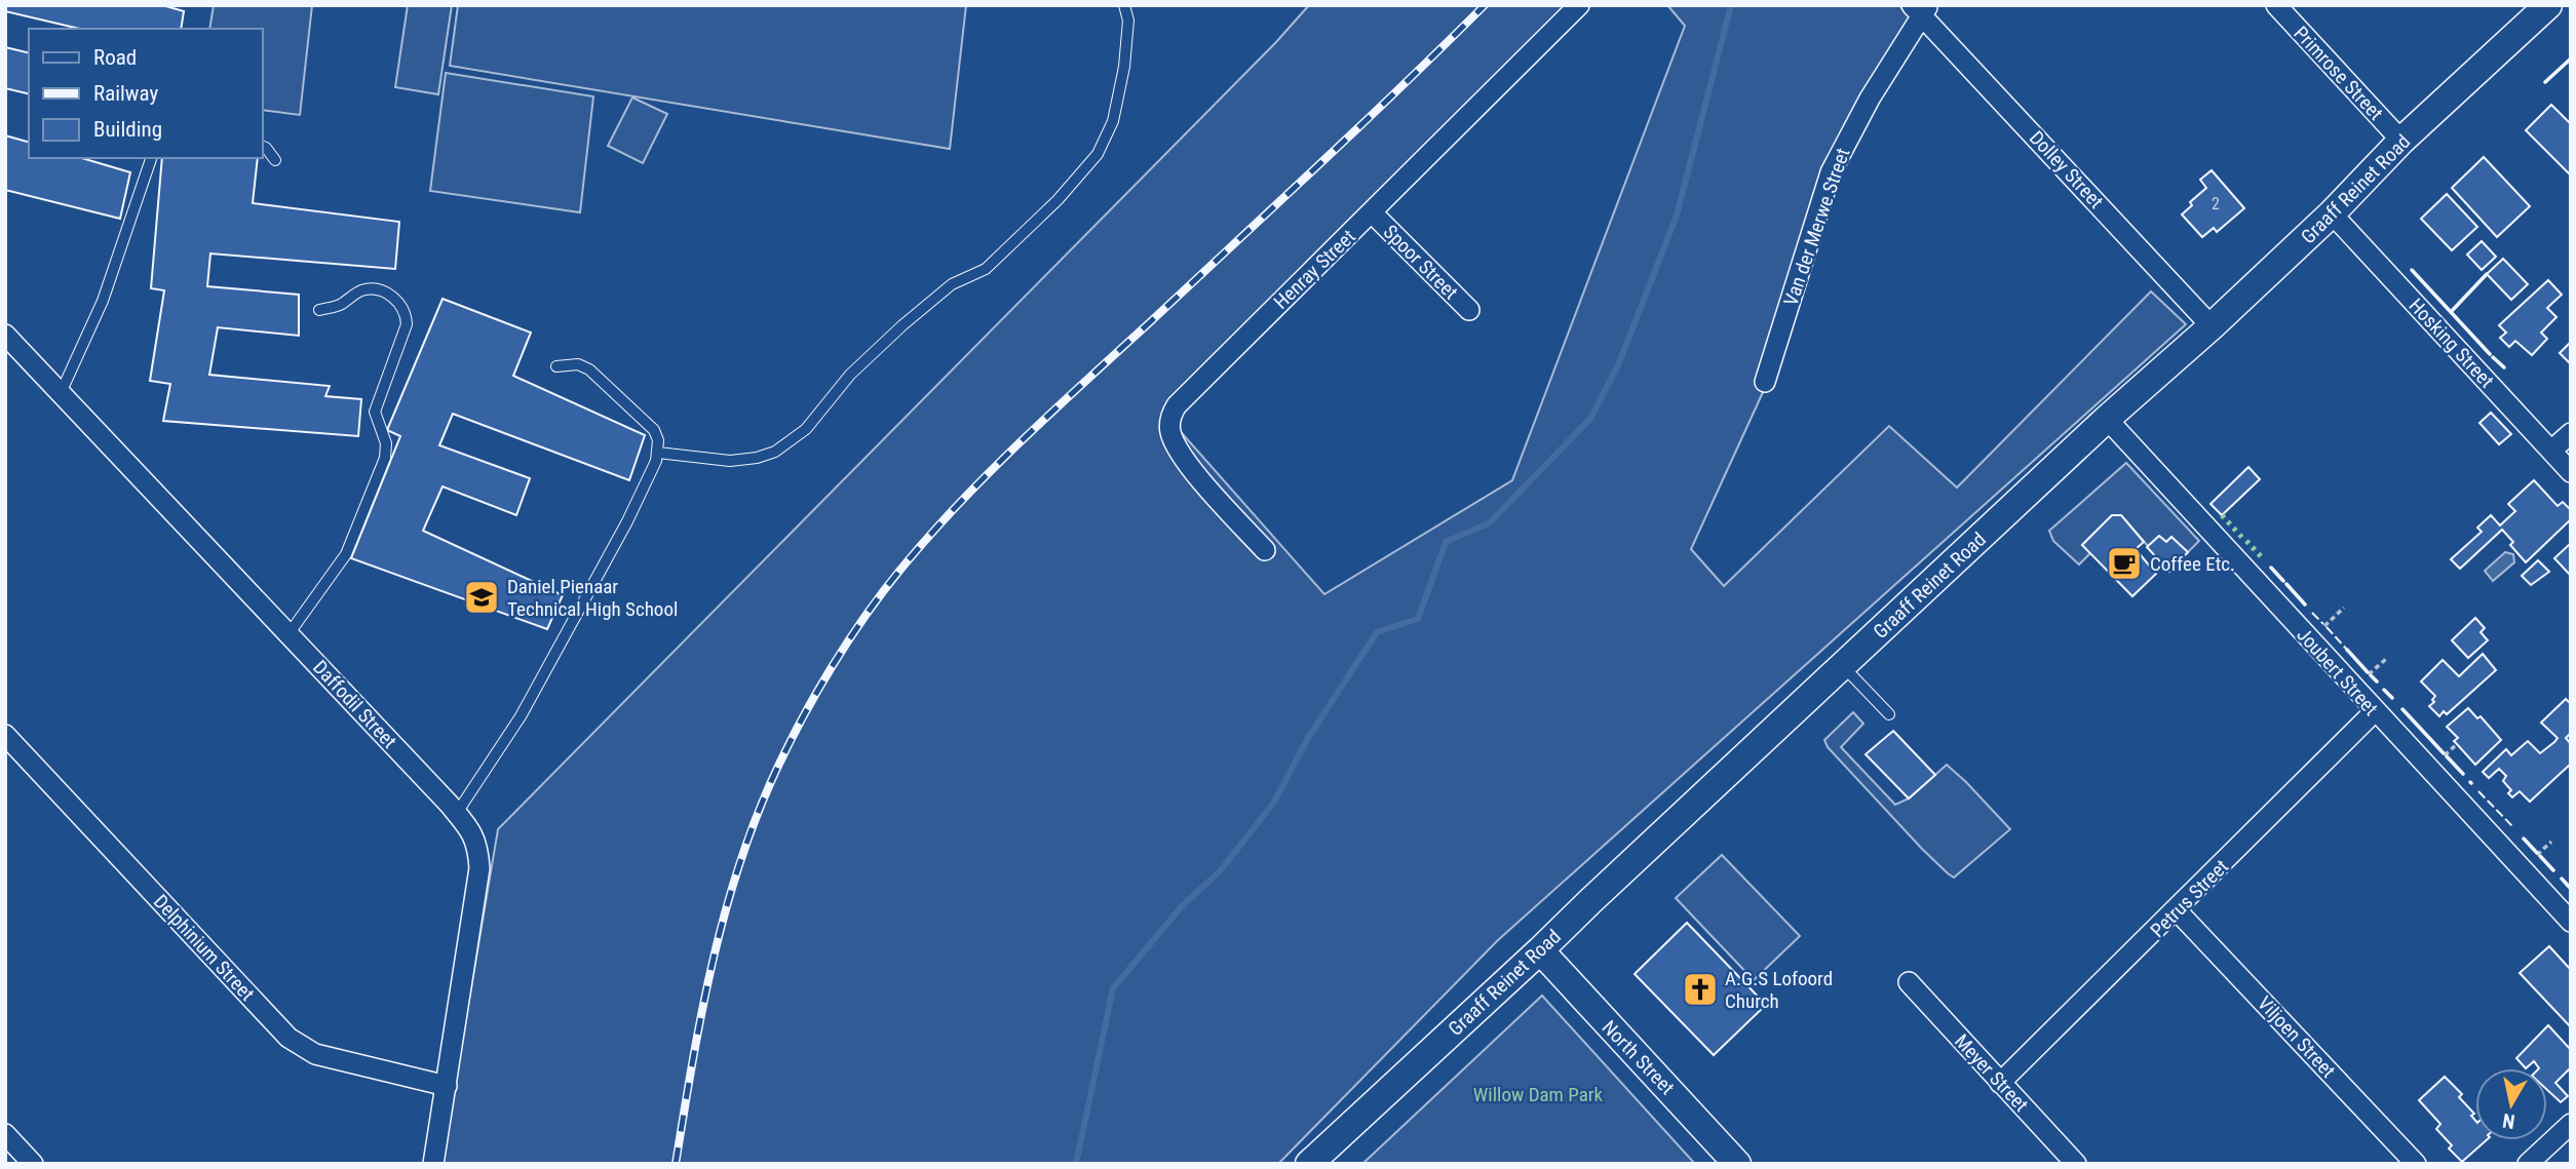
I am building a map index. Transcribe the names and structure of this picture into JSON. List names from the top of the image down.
{
  "streets": {
    "main road": ["Graaff Reinet Road", "North Street"],
    "street": [
      "Primrose Street",
      "Dolley Street",
      "Van der Merwe Street",
      "Spoor Street",
      "Henray Street",
      "Hosking Street",
      "Joubert Street",
      "Daffodil Street",
      "Petrus Street",
      "Delphinium Street",
      "Viljoen Street",
      "Meyer Street"
    ]
  },
  "crossings": [
    ["Primrose Street", "Graaff Reinet Road"],
    ["Dolley Street", "Graaff Reinet Road"],
    ["Dolley Street", "Van der Merwe Street"],
    ["Graaff Reinet Road", "Hosking Street"],
    ["Graaff Reinet Road", "Joubert Street"],
    ["Graaff Reinet Road", "North Street"],
    ["Spoor Street", "Henray Street"],
    ["Joubert Street", "Petrus Street"],
    ["Daffodil Street", "Delphinium Street"],
    ["Petrus Street", "Viljoen Street"],
    ["Petrus Street", "Meyer Street"]
  ],
  "parks": ["Willow Dam Park"],
  "places": {
    "cafe": ["Coffee Etc."],
    "school or university": ["Daniel Pienaar Technical High School"],
    "church": ["A.G.S Lofoord Church"]
  },
  "house_numbers": ["2"],
  "legend": ["Road", "Railway", "Building"],
  "north": "bottom"
}
